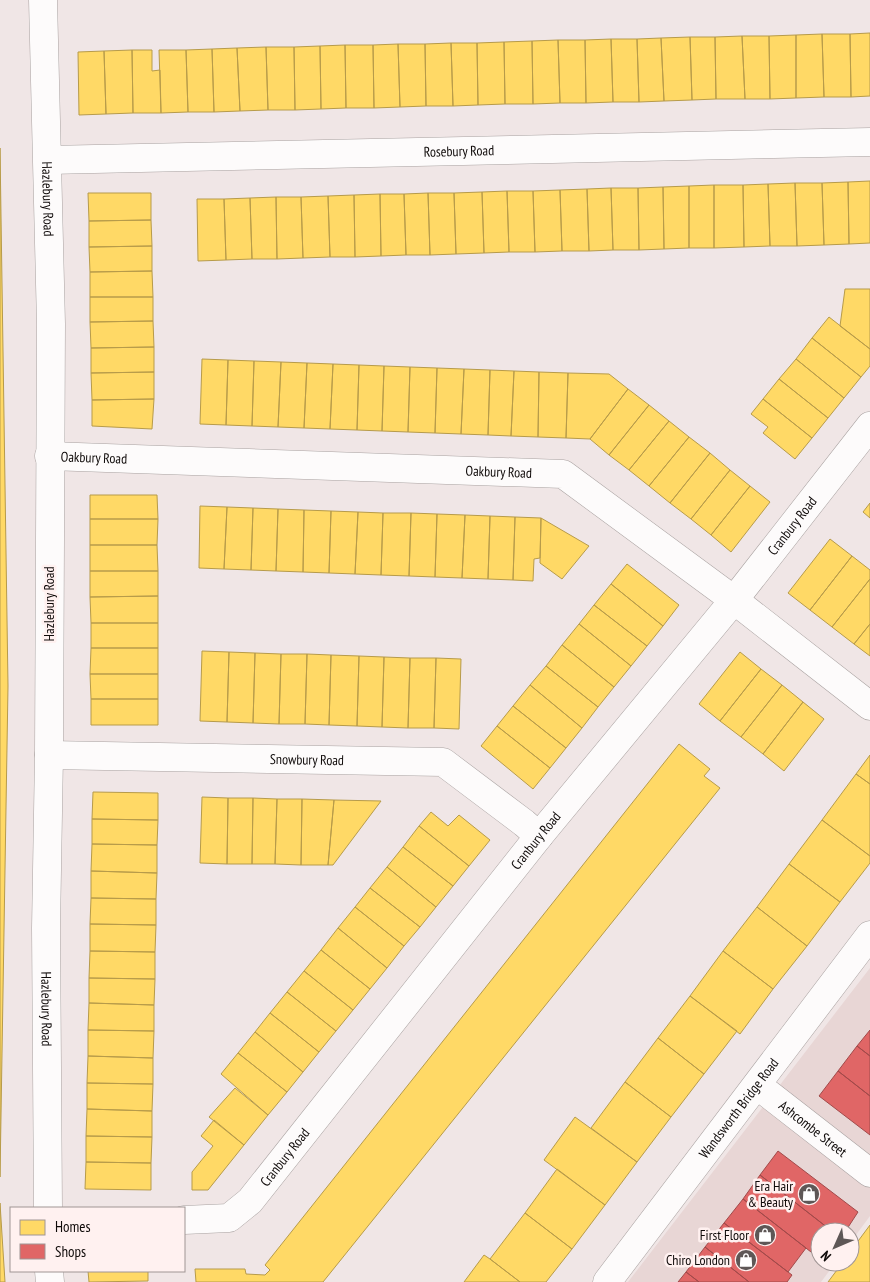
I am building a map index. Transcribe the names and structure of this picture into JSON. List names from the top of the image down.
{
  "streets": {
    "street": [
      "Rosebury Road",
      "Hazlebury Road",
      "Oakbury Road",
      "Cranbury Road",
      "Snowbury Road",
      "Wandsworth Bridge Road",
      "Ashcombe Street"
    ]
  },
  "crossings": [
    ["Rosebury Road", "Hazlebury Road"],
    ["Hazlebury Road", "Oakbury Road"],
    ["Hazlebury Road", "Snowbury Road"],
    ["Oakbury Road", "Cranbury Road"],
    ["Cranbury Road", "Snowbury Road"],
    ["Wandsworth Bridge Road", "Ashcombe Street"]
  ],
  "places": {
    "shop": ["Era Hair & Beauty", "First Floor", "Chiro London"]
  },
  "legend": ["Homes", "Shops"],
  "north": "bottom left"
}
